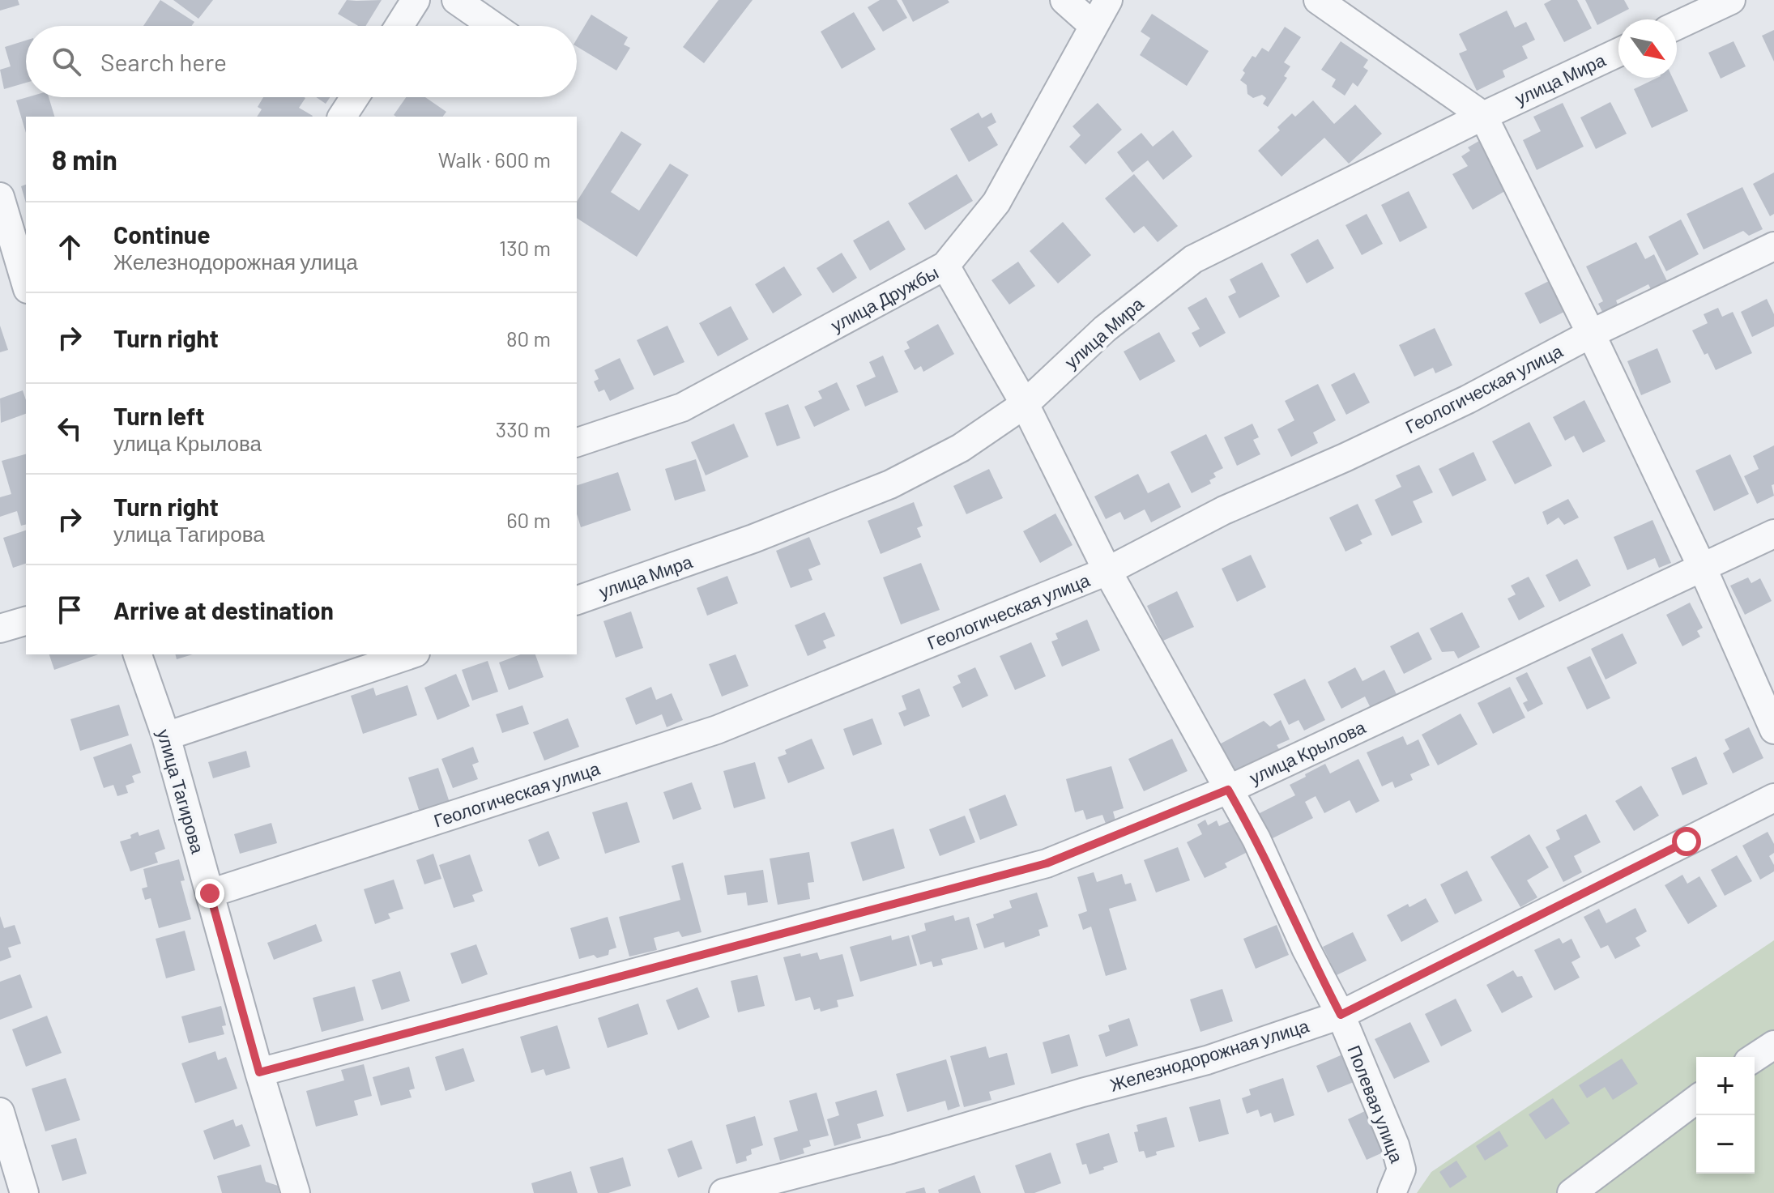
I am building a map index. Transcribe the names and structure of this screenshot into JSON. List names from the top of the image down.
{
  "streets": {
    "street": [
      "улица Мира",
      "улица Дружбы",
      "Геологическая улица",
      "улица Крылова",
      "улица Тагирова",
      "Железнодорожная улица",
      "Полевая улица"
    ]
  },
  "crossings": [
    ["улица Мира", "Полевая улица"],
    ["улица Дружбы", "Полевая улица"],
    ["Геологическая улица", "улица Тагирова"],
    ["Геологическая улица", "Полевая улица"],
    ["улица Крылова", "улица Тагирова"],
    ["улица Крылова", "Полевая улица"],
    ["Железнодорожная улица", "Полевая улица"]
  ],
  "north": "bottom right",
  "page": {
    "search": "Search here",
    "heading": ["8 min", "Walk · 600 m"],
    "list": [
      ["Continue", "Железнодорожная улица", "130 m"],
      ["Turn right", "80 m"],
      ["Turn left", "улица Крылова", "330 m"],
      ["Turn right", "улица Тагирова", "60 m"],
      "Arrive at destination"
    ],
    "map_buttons": ["+", "−"]
  }
}
